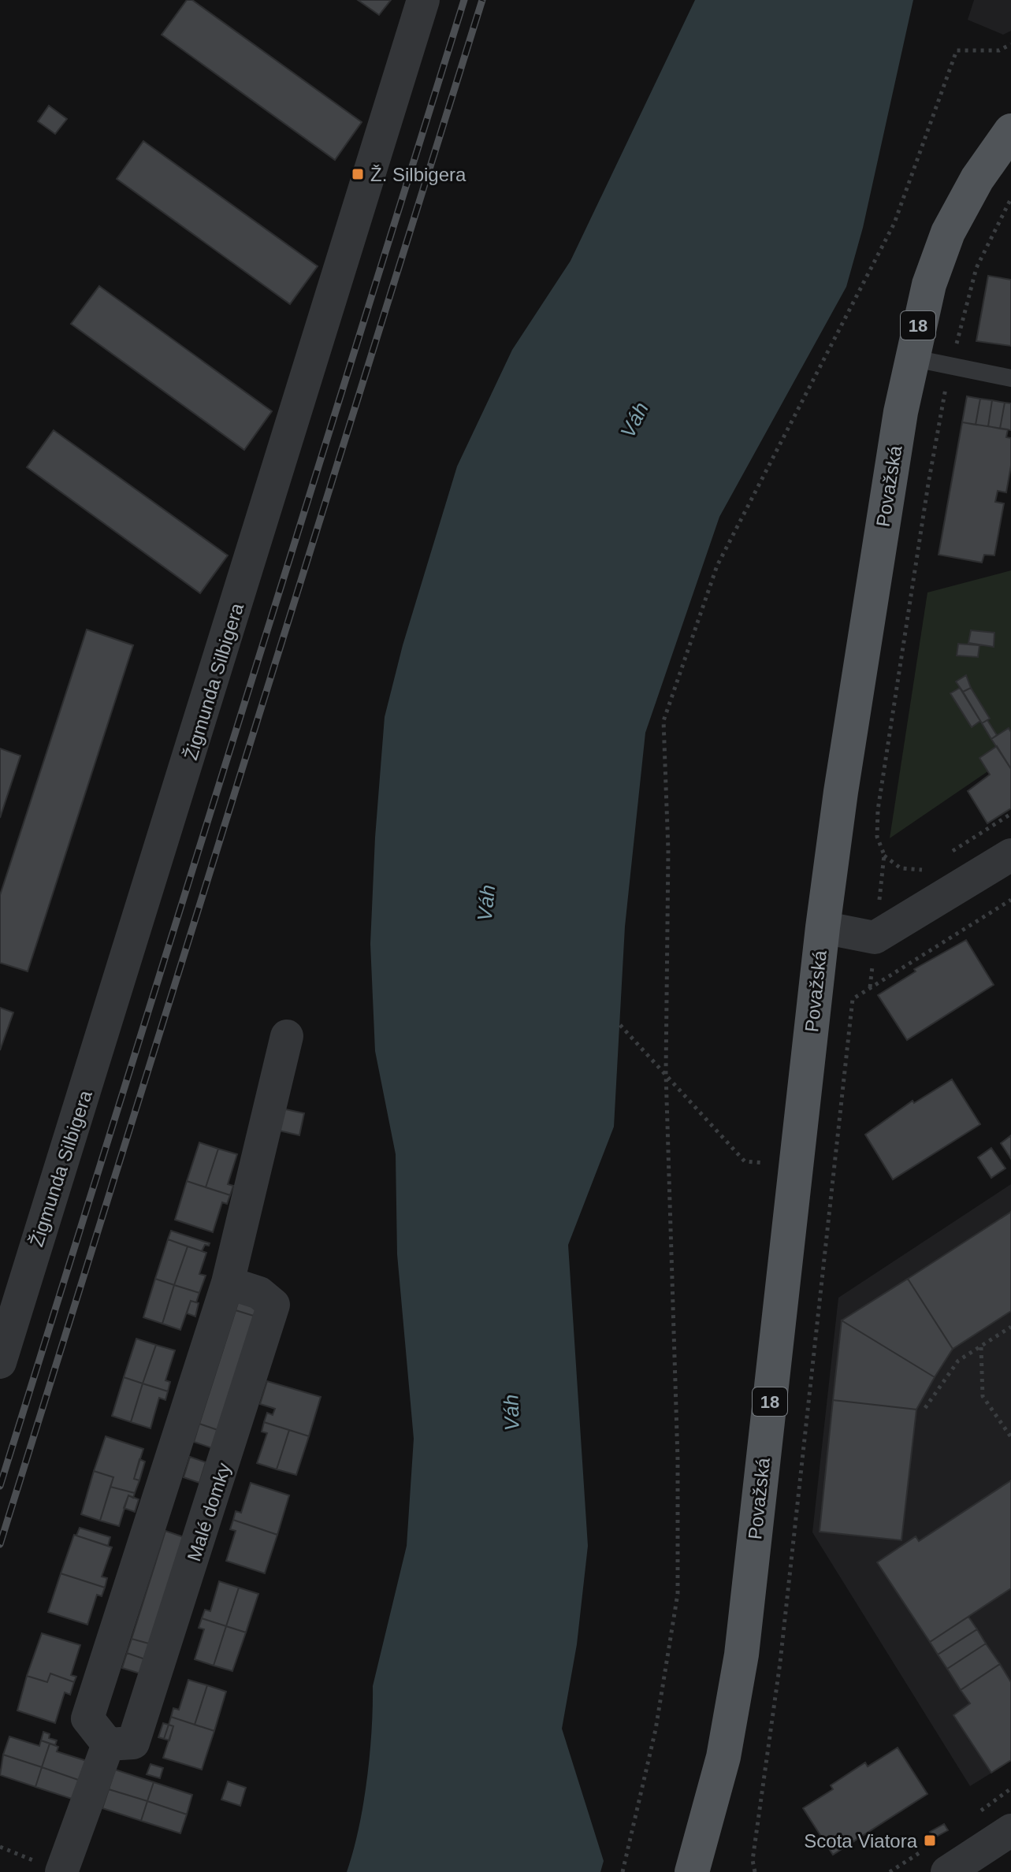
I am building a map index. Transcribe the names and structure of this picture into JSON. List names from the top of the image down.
{
  "streets": {
    "main road": ["18", "Považská"],
    "street": ["Žigmunda Silbigera", "Malé domky"]
  },
  "water": ["Váh"],
  "places": {
    "transit": ["Ž. Silbigera", "Scota Viatora"]
  }
}
